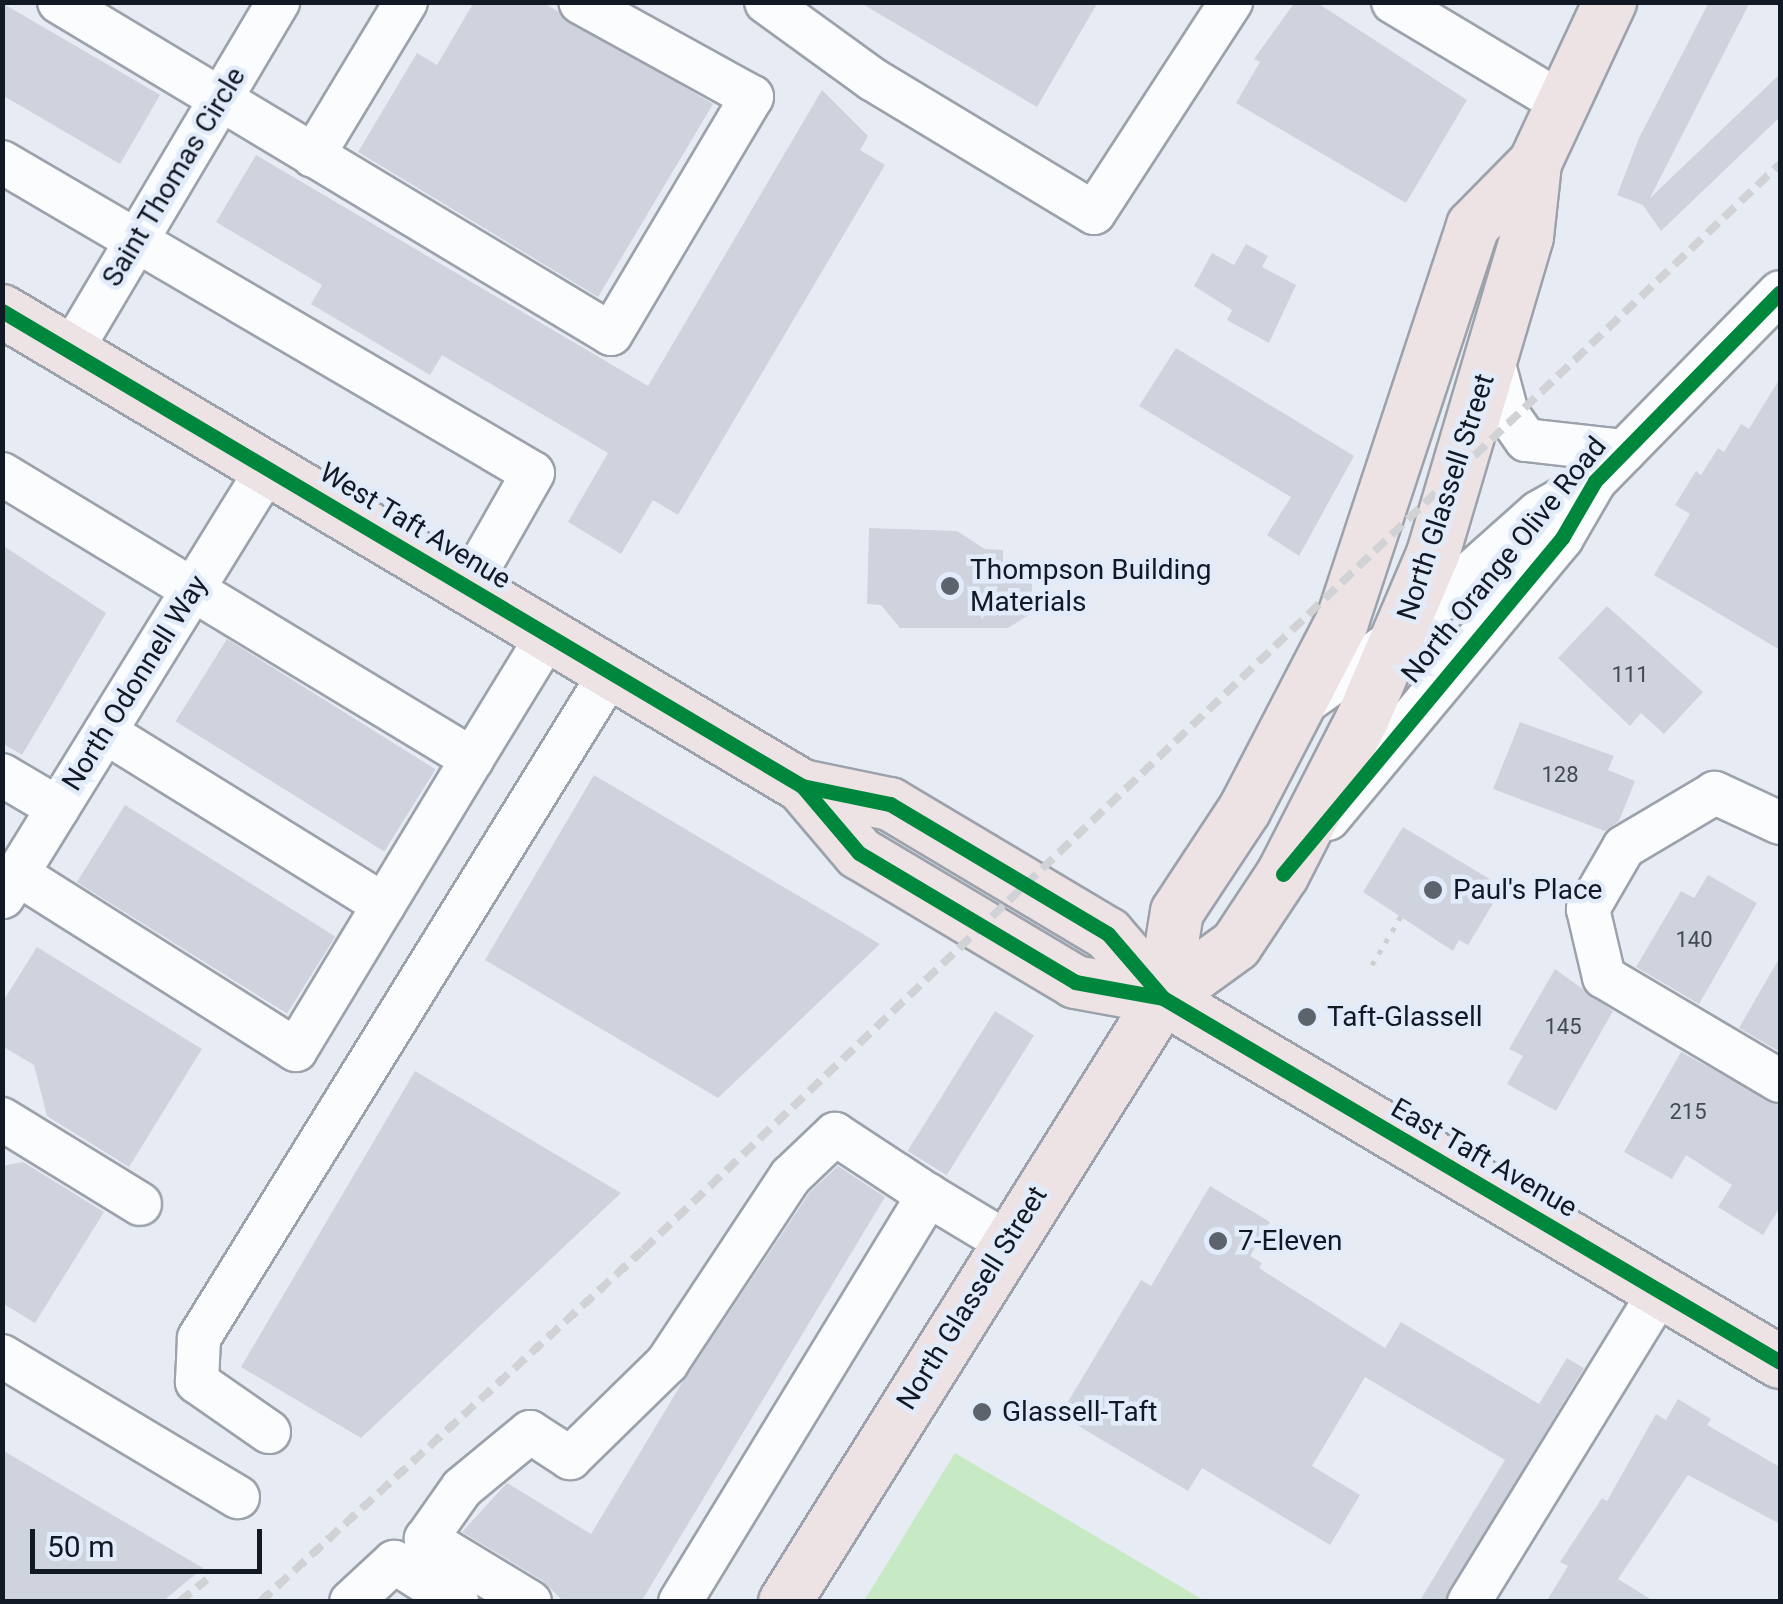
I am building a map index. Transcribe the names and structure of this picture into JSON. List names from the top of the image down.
{
  "streets": {
    "main road": ["North Glassell Street", "West Taft Avenue", "East Taft Avenue"],
    "street": ["Saint Thomas Circle", "North Orange Olive Road", "North Odonnell Way"]
  },
  "crossings": [
    ["Saint Thomas Circle", "West Taft Avenue"],
    ["North Glassell Street", "West Taft Avenue"],
    ["North Glassell Street", "North Orange Olive Road"],
    ["North Glassell Street", "East Taft Avenue"],
    ["West Taft Avenue", "North Odonnell Way"],
    ["West Taft Avenue", "East Taft Avenue"]
  ],
  "places": [
    "Thompson Building Materials",
    "Paul's Place",
    "Taft-Glassell",
    "7-Eleven",
    "Glassell-Taft"
  ],
  "house_numbers": [
    "111",
    "128",
    "140",
    "145",
    "215"
  ],
  "scale_bar": "50 m"
}
